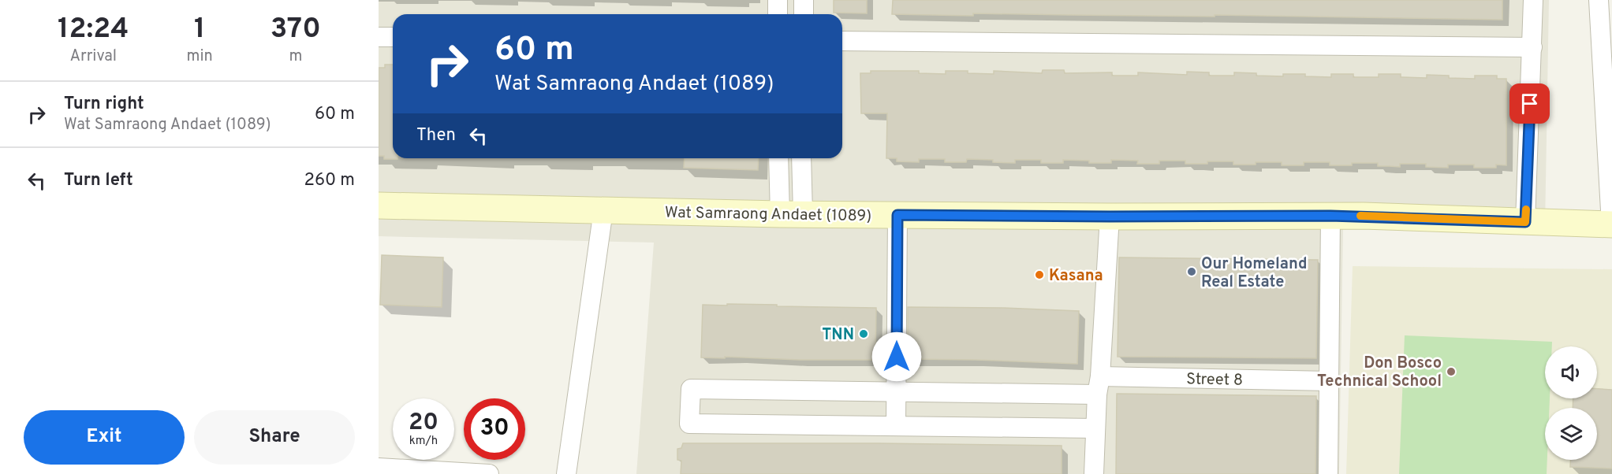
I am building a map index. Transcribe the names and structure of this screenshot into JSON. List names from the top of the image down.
{
  "streets": {
    "main road": ["Wat Samraong Andaet (1089)"],
    "street": ["Street 8"]
  },
  "places": [
    "Our Homeland Real Estate",
    "Kasana",
    "TNN",
    "Don Bosco Technical School"
  ],
  "page": {
    "eta": [
      "12:24",
      "Arrival",
      "1",
      "min",
      "370",
      "m"
    ],
    "turn": ["60 m", "Wat Samraong Andaet (1089)"],
    "list": [
      {
        "name": "Turn right",
        "note": "Wat Samraong Andaet (1089)",
        "value": "60 m"
      },
      {
        "name": "Turn left",
        "value": "260 m"
      }
    ],
    "then": "Then",
    "speed": "20 km/h",
    "limit": "30",
    "buttons": ["Exit", "Share"]
  }
}
